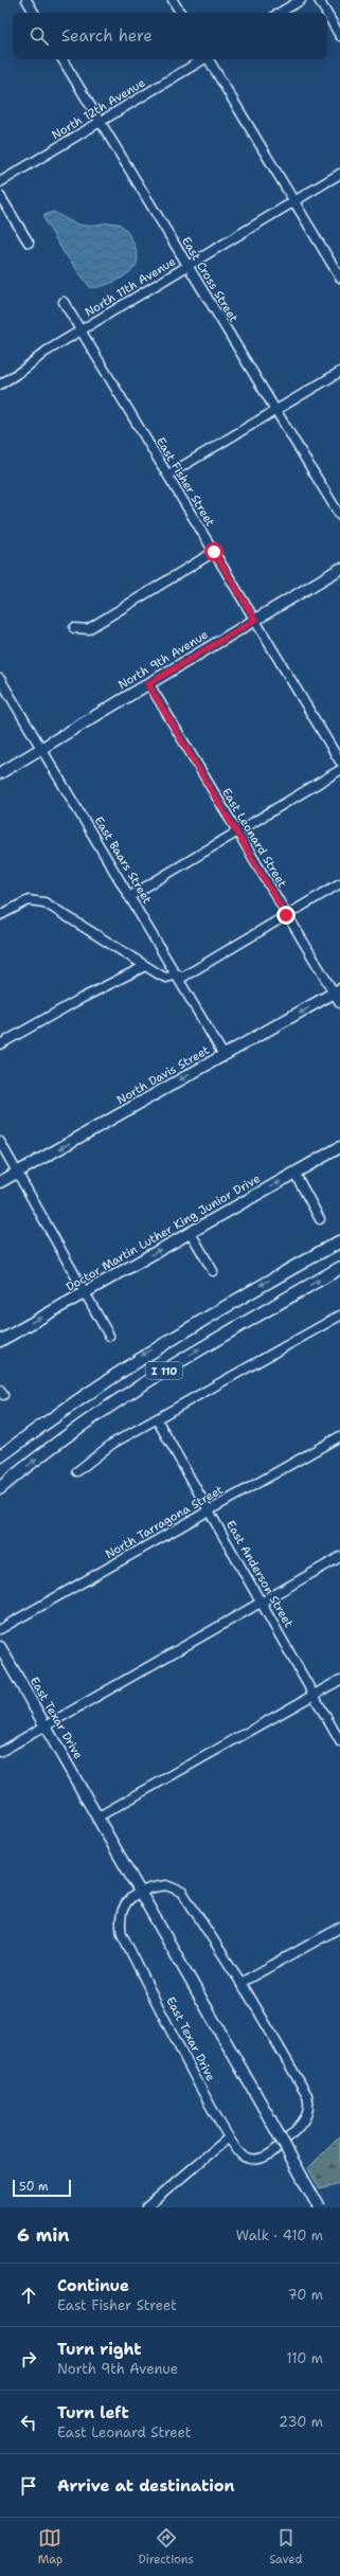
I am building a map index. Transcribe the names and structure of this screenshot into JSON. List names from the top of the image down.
{
  "streets": {
    "highway": ["I 110"],
    "main road": [
      "North 9th Avenue",
      "North Davis Street",
      "Doctor Martin Luther King Junior Drive",
      "East Texar Drive"
    ],
    "street": [
      "North 12th Avenue",
      "East Cross Street",
      "North 11th Avenue",
      "East Fisher Street",
      "East Leonard Street",
      "East Baars Street",
      "North Tarragona Street",
      "East Anderson Street"
    ]
  },
  "crossings": [
    ["North 12th Avenue", "East Cross Street"],
    ["East Cross Street", "North 11th Avenue"],
    ["North 11th Avenue", "East Fisher Street"],
    ["East Fisher Street", "North 9th Avenue"],
    ["North 9th Avenue", "East Leonard Street"],
    ["North 9th Avenue", "East Baars Street"],
    ["East Leonard Street", "North Davis Street"],
    ["East Baars Street", "North Davis Street"],
    ["North Tarragona Street", "East Anderson Street"]
  ],
  "one_way": ["North Davis Street", "Doctor Martin Luther King Junior Drive"],
  "scale_bar": "50 m",
  "page": {
    "search": "Search here",
    "scale": "50 m",
    "heading": ["6 min", "Walk · 410 m"],
    "list": [
      ["Continue", "East Fisher Street", "70 m"],
      ["Turn right", "North 9th Avenue", "110 m"],
      ["Turn left", "East Leonard Street", "230 m"],
      "Arrive at destination"
    ],
    "nav": ["Map", "Directions", "Saved"]
  }
}
